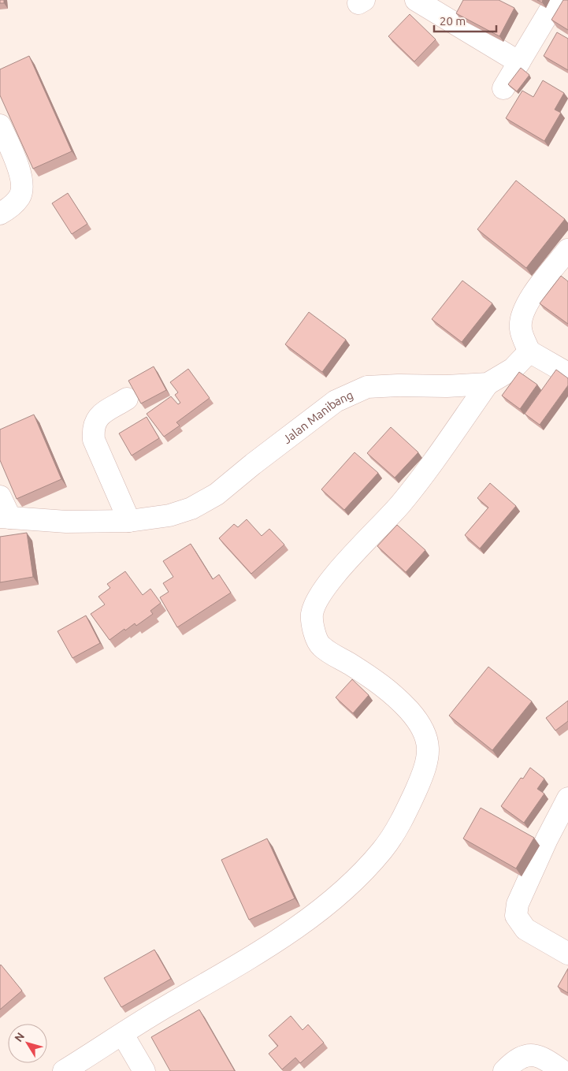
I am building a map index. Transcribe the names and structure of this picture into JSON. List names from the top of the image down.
{
  "streets": {
    "street": ["Jalan Manibang"]
  },
  "scale_bar": "20 m",
  "north": "top left"
}
